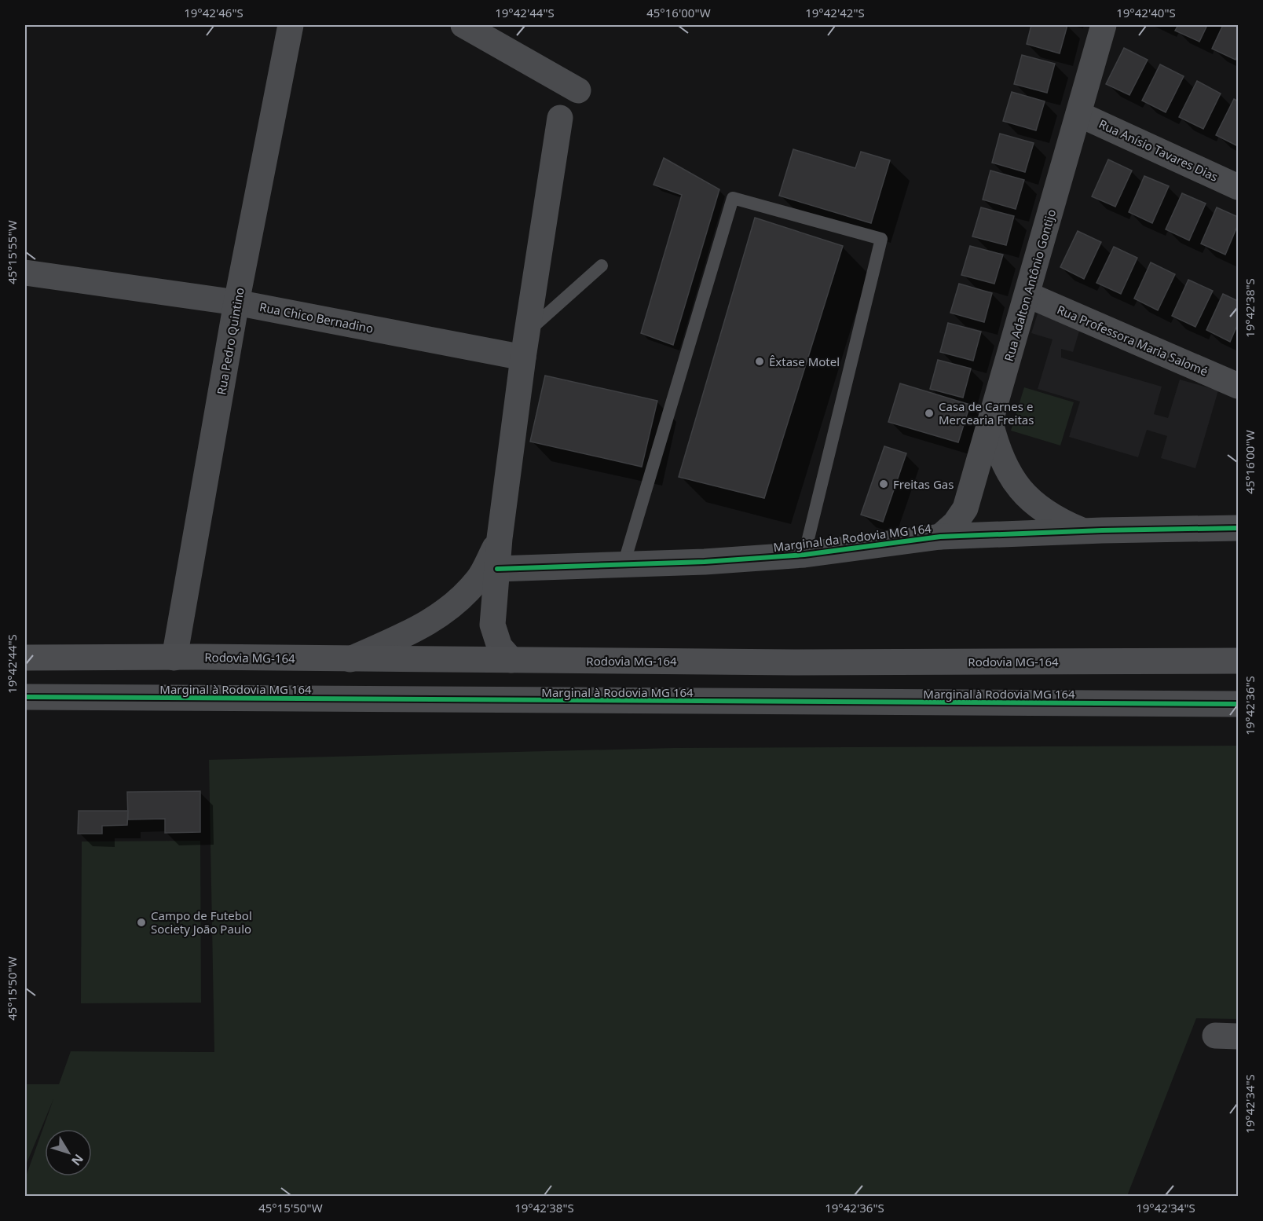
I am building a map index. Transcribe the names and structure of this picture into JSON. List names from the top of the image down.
{
  "streets": {
    "main road": ["Rodovia MG-164"],
    "street": [
      "Rua Anísio Tavares Dias",
      "Rua Adalton Antônio Gontijo",
      "Rua Chico Bernadino",
      "Rua Professora Maria Salomé",
      "Rua Pedro Quintino",
      "Marginal da Rodovia MG 164",
      "Marginal à Rodovia MG 164"
    ]
  },
  "crossings": [
    ["Rua Anísio Tavares Dias", "Rua Adalton Antônio Gontijo"],
    ["Rua Adalton Antônio Gontijo", "Rua Professora Maria Salomé"],
    ["Rua Adalton Antônio Gontijo", "Marginal da Rodovia MG 164"],
    ["Rua Chico Bernadino", "Rua Pedro Quintino"],
    ["Rua Pedro Quintino", "Rodovia MG-164"]
  ],
  "places": [
    "Êxtase Motel",
    "Casa de Carnes e Mercearia Freitas",
    "Freitas Gas",
    "Campo de Futebol Society João Paulo"
  ],
  "north": "bottom right",
  "coordinates": [
    "19°42'46\"S",
    "19°42'44\"S",
    "45°16'00\"W",
    "19°42'42\"S",
    "19°42'40\"S",
    "45°15'55\"W",
    "19°42'38\"S",
    "19°42'36\"S",
    "45°15'50\"W",
    "19°42'34\"S"
  ]
}
